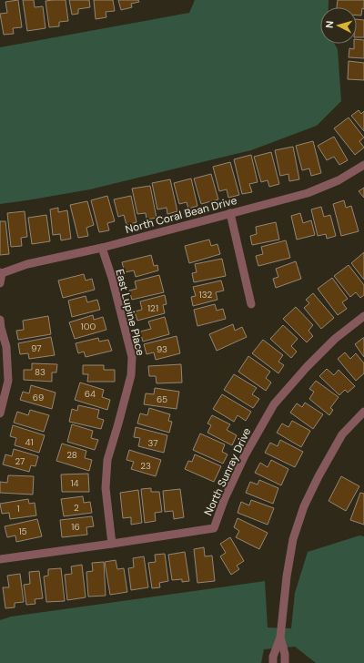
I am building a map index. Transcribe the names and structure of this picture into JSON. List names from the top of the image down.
{
  "streets": {
    "street": ["North Coral Bean Drive", "East Lupine Place", "North Sunray Drive"]
  },
  "crossings": [
    ["North Coral Bean Drive", "East Lupine Place"],
    ["East Lupine Place", "North Sunray Drive"]
  ],
  "house_numbers": [
    "132",
    "121",
    "100",
    "97",
    "93",
    "83",
    "64",
    "69",
    "65",
    "41",
    "37",
    "28",
    "27",
    "23",
    "14",
    "2",
    "1",
    "16",
    "15"
  ],
  "north": "left"
}
